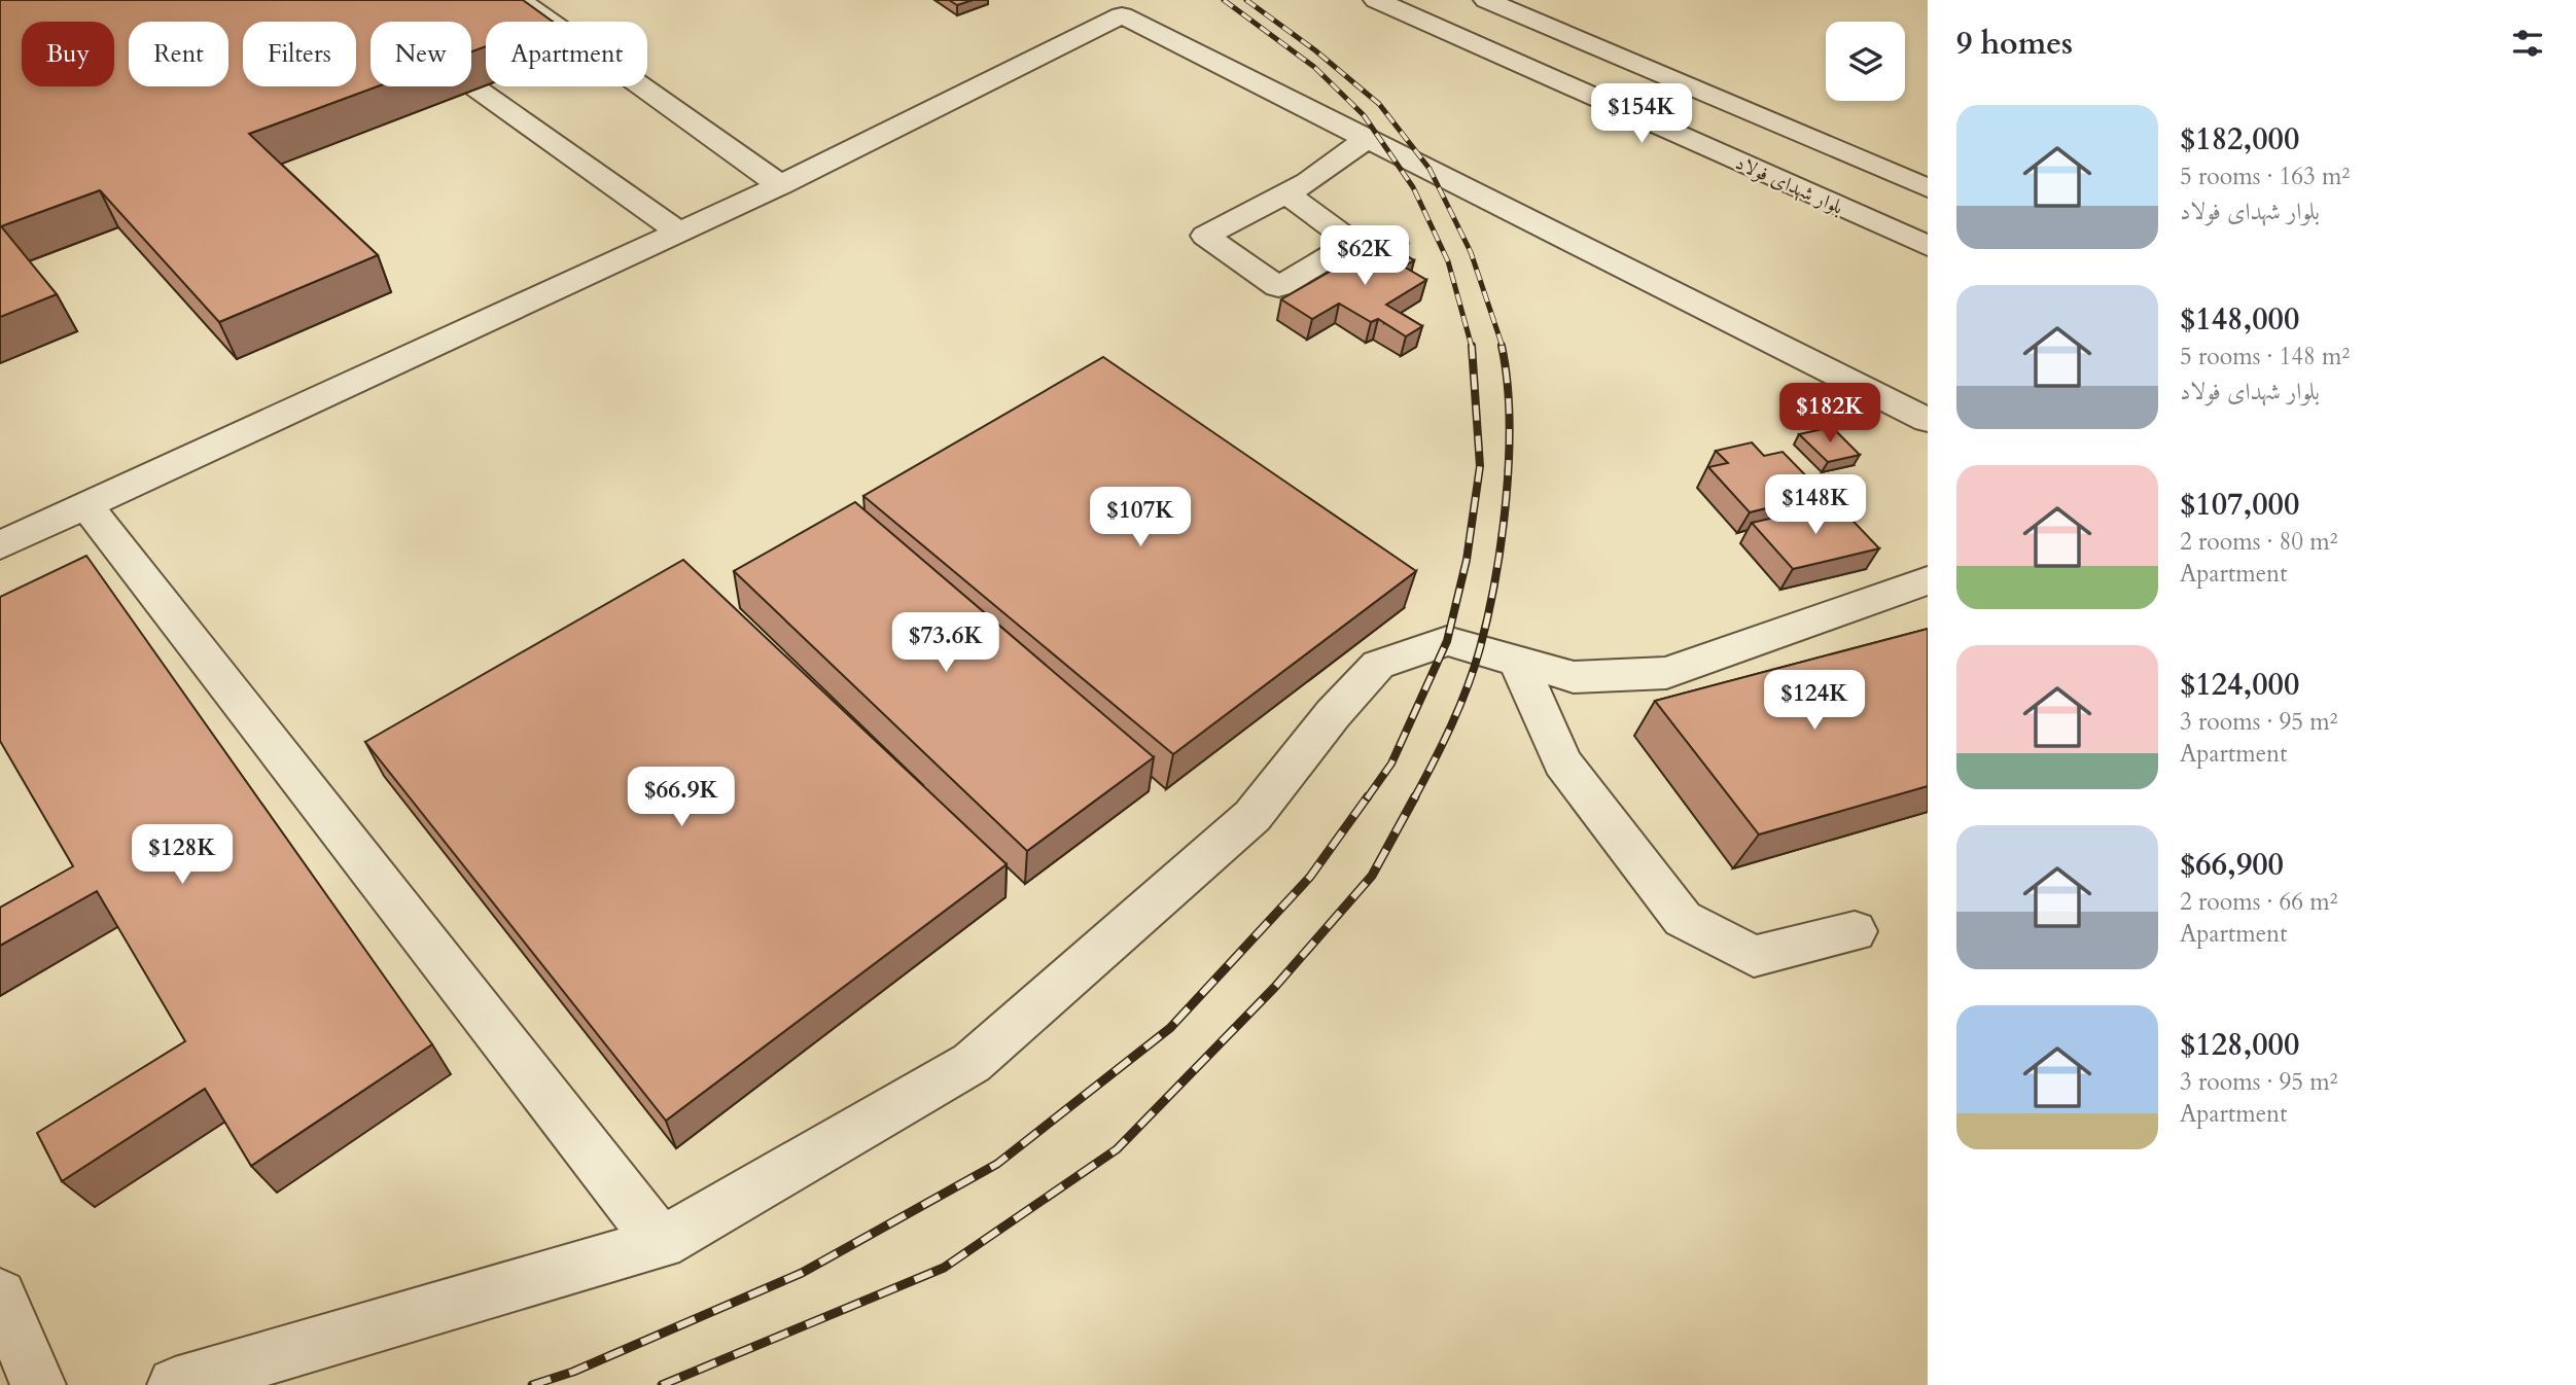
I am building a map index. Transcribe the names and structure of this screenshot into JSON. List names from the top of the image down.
{
  "streets": {
    "street": ["بلوار شهدای فولاد"]
  },
  "page": {
    "heading": "9 homes",
    "chip": [
      "Buy",
      "Rent",
      "Filters",
      "New",
      "Apartment"
    ],
    "price": [
      "$154K",
      "$62K",
      "$182K",
      "$148K",
      "$107K",
      "$73.6K",
      "$124K",
      "$66.9K",
      "$128K"
    ],
    "list": [
      {
        "name": "$182,000",
        "note": "5 rooms · 163 m² · بلوار شهدای فولاد"
      },
      {
        "name": "$148,000",
        "note": "5 rooms · 148 m² · بلوار شهدای فولاد"
      },
      {
        "name": "$107,000",
        "note": "2 rooms · 80 m² · Apartment"
      },
      {
        "name": "$124,000",
        "note": "3 rooms · 95 m² · Apartment"
      },
      {
        "name": "$66,900",
        "note": "2 rooms · 66 m² · Apartment"
      },
      {
        "name": "$128,000",
        "note": "3 rooms · 95 m² · Apartment"
      }
    ]
  }
}
